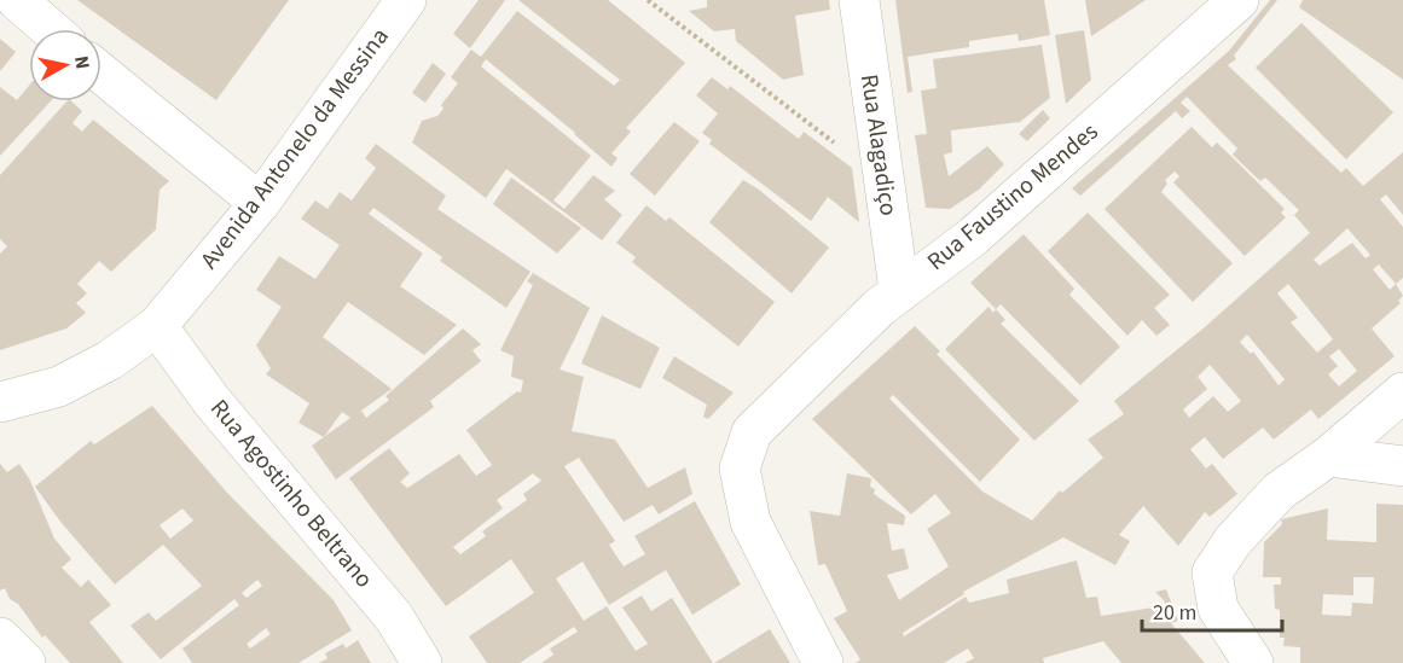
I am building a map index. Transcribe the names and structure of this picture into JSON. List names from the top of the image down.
{
  "streets": {
    "street": [
      "Rua Alagadiço",
      "Avenida Antonelo da Messina",
      "Rua Faustino Mendes",
      "Rua Agostinho Beltrano"
    ]
  },
  "crossings": [
    ["Rua Alagadiço", "Rua Faustino Mendes"],
    ["Avenida Antonelo da Messina", "Rua Agostinho Beltrano"]
  ],
  "scale_bar": "20 m",
  "north": "right"
}
